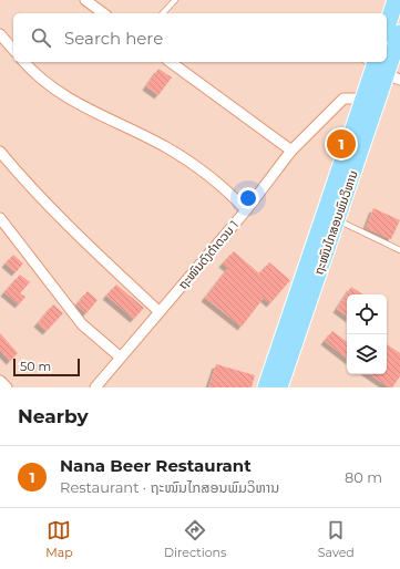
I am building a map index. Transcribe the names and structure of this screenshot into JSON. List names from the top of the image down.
{
  "streets": {
    "highway": ["ຖະໜົນໄກສອນພົມວິຫານ"],
    "street": ["ຖະໜົນດົງດຳດວນ 1"]
  },
  "crossings": [
    ["ຖະໜົນໄກສອນພົມວິຫານ", "ຖະໜົນດົງດຳດວນ 1"]
  ],
  "scale_bar": "50 m",
  "page": {
    "search": "Search here",
    "pins": "1",
    "scale": "50 m",
    "heading": "Nearby",
    "list": [
      {
        "mark": "1",
        "name": "Nana Beer Restaurant",
        "note": "Restaurant · ຖະໜົນໄກສອນພົມວິຫານ",
        "value": "80 m"
      }
    ],
    "nav": ["Map", "Directions", "Saved"]
  }
}
